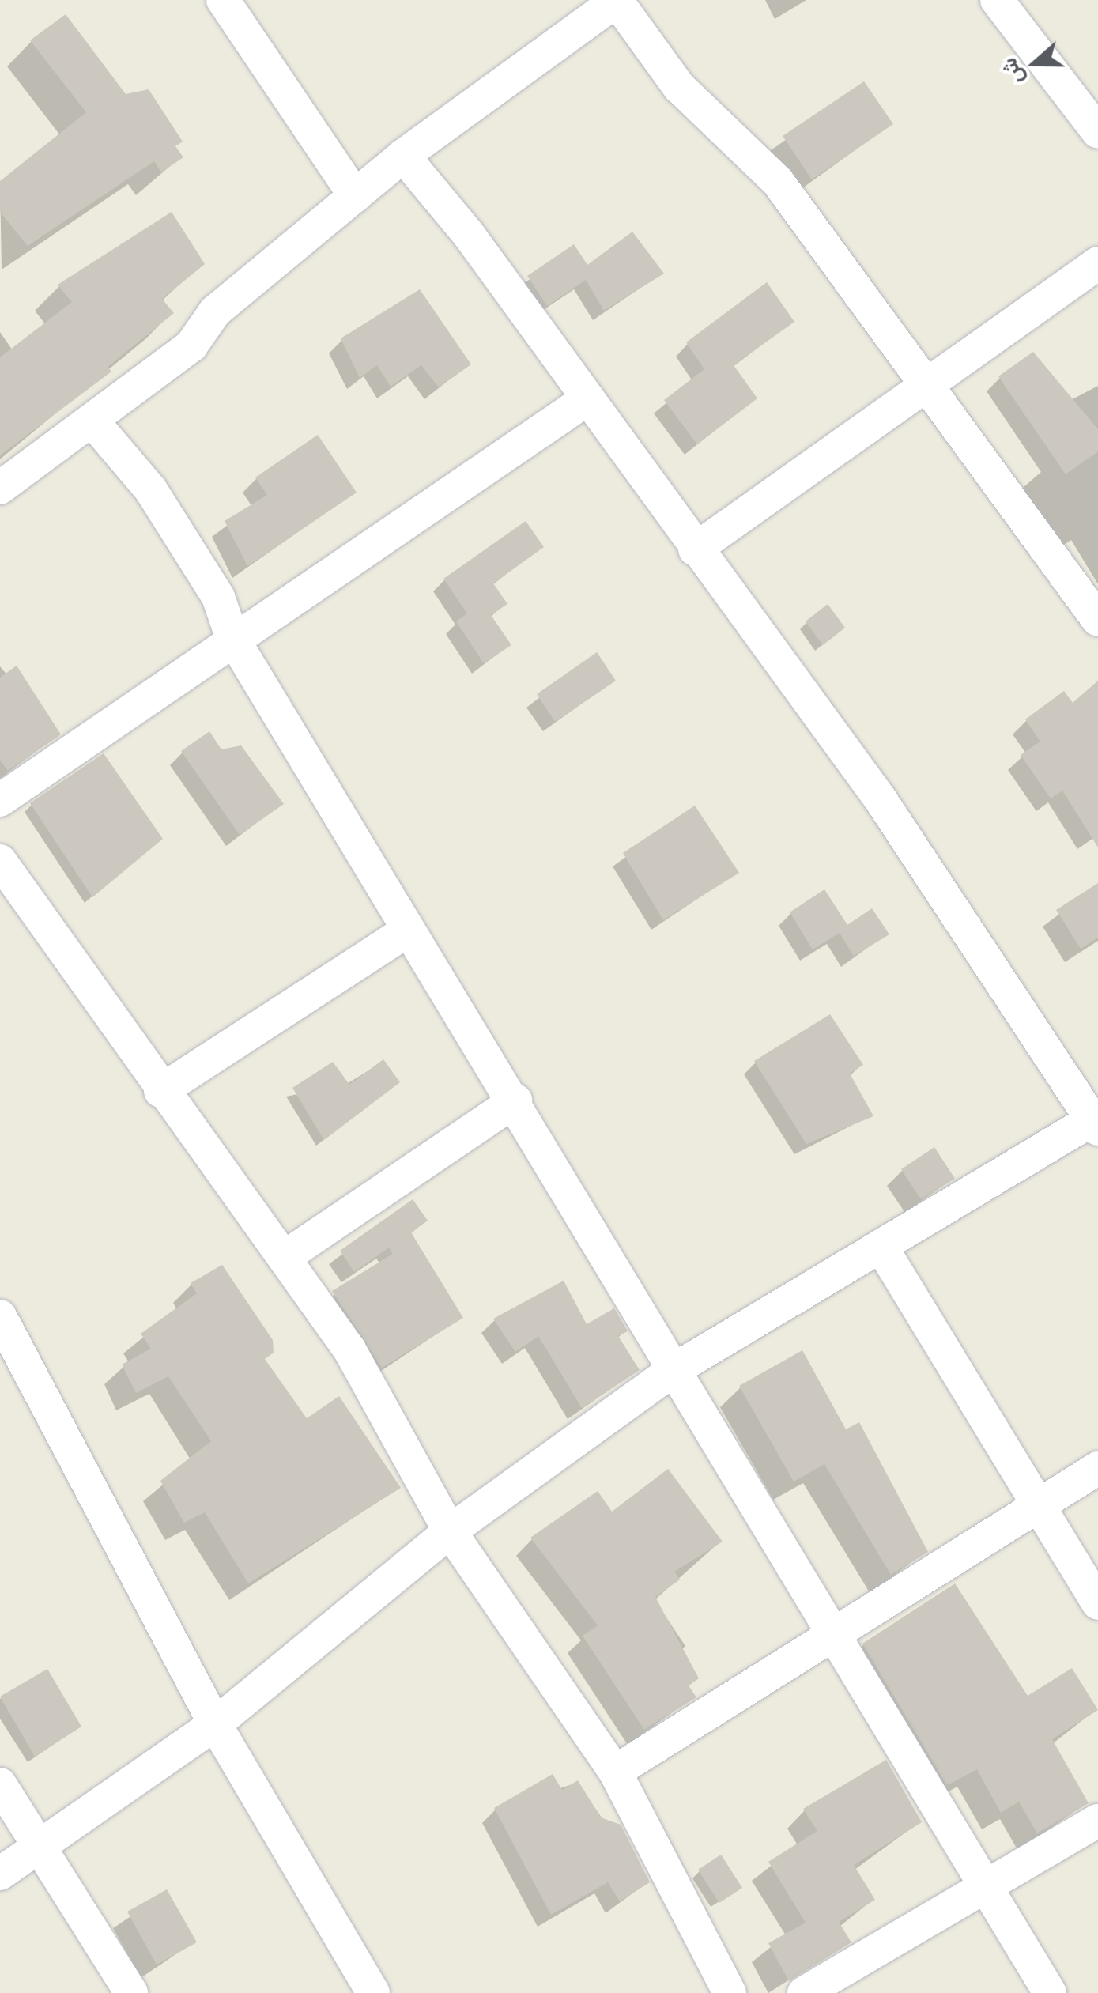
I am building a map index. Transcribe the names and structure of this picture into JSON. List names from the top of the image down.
{
  "north": "left"
}
